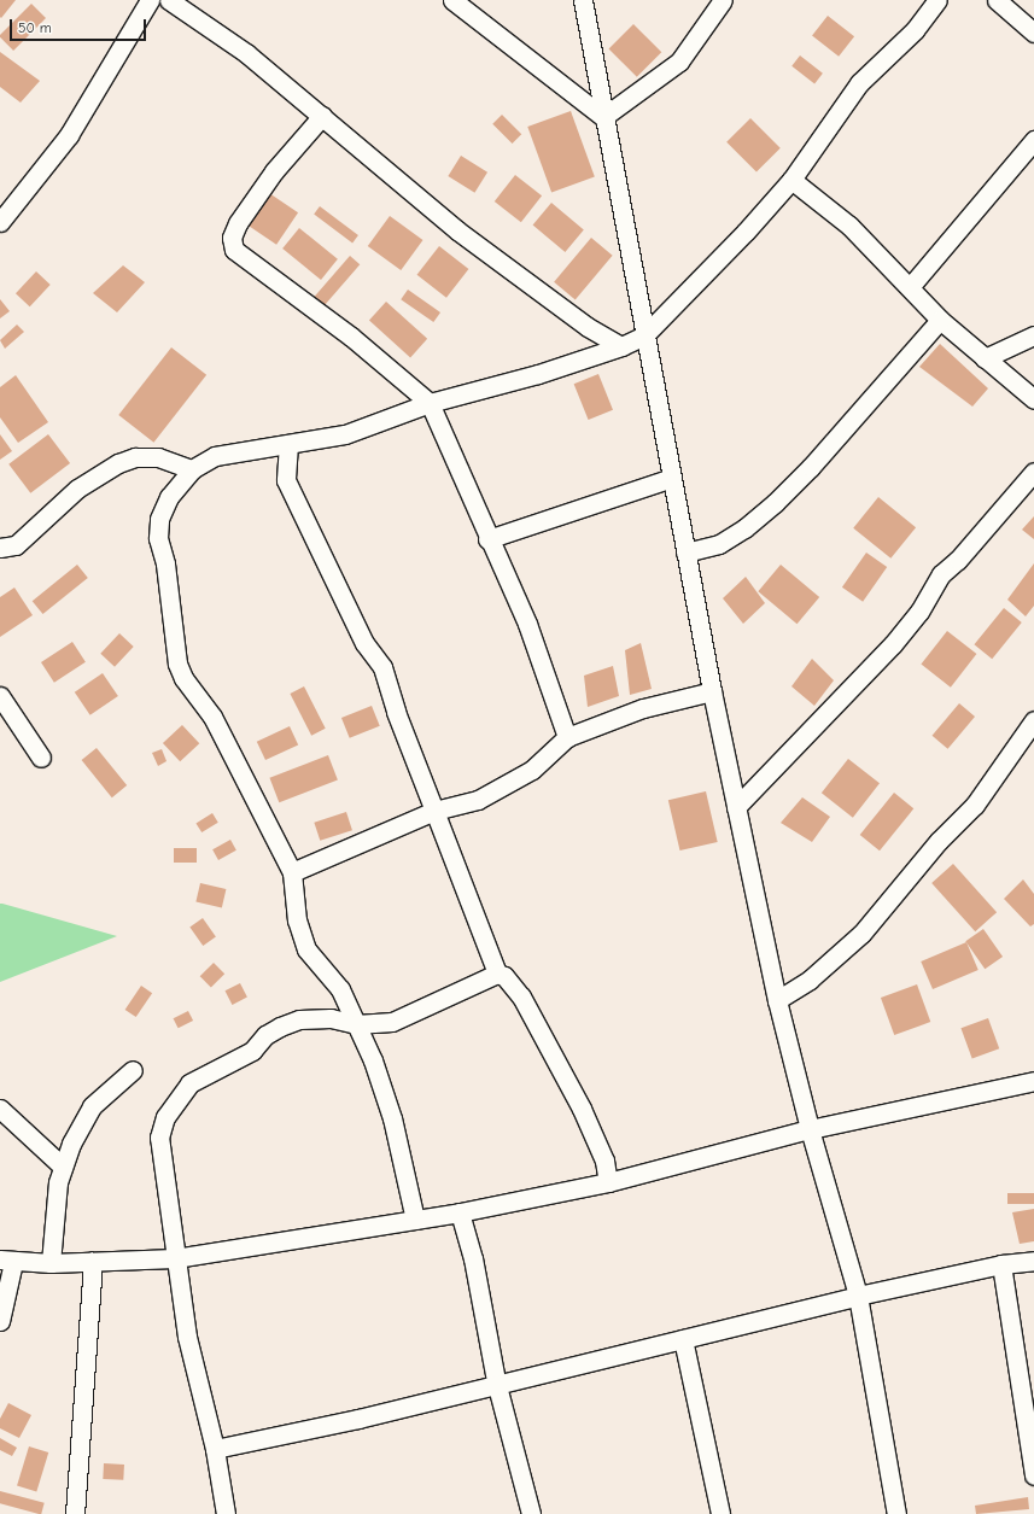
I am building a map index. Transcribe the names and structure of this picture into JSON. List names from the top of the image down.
{
  "scale_bar": "50 m"
}
